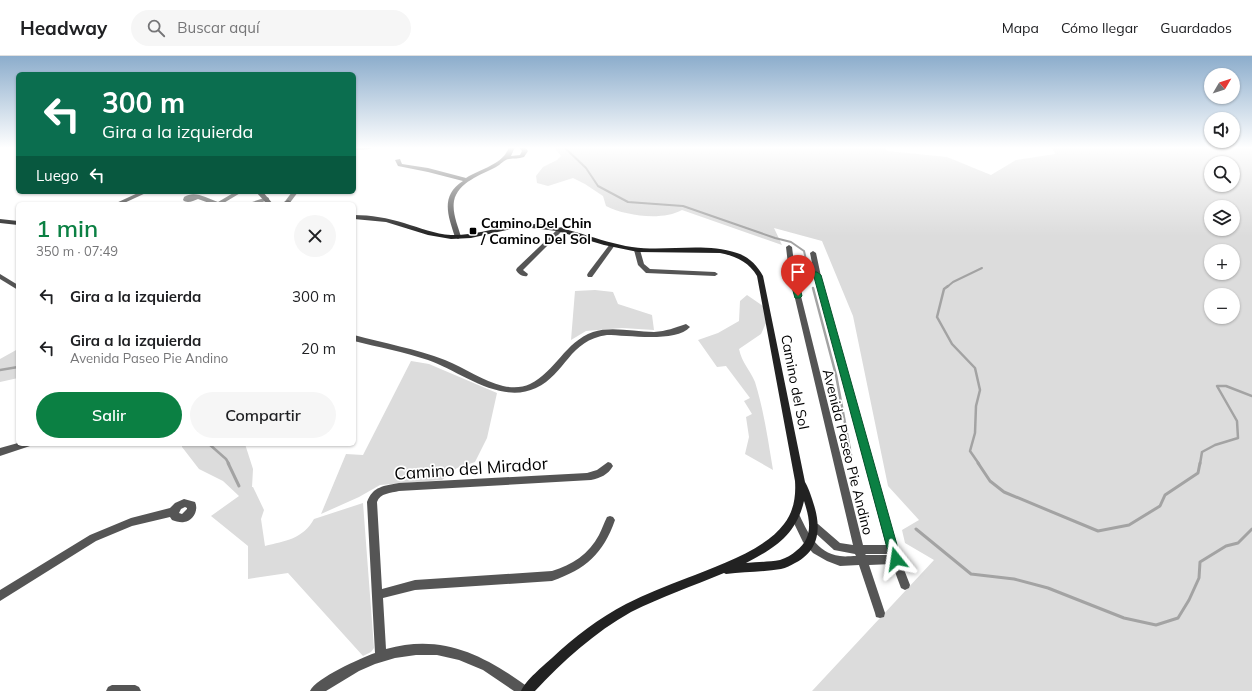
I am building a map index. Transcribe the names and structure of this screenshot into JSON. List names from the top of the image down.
{
  "streets": {
    "street": ["Camino del Sol", "Avenida Paseo Pie Andino", "Camino del Mirador"]
  },
  "places": {
    "transit": ["Camino Del Chin / Camino Del Sol"]
  },
  "north": "top right",
  "page": {
    "header": "Headway",
    "search": "Buscar aquí",
    "nav": ["Mapa", "Cómo llegar", "Guardados"],
    "map_buttons": ["+", "−"],
    "turn": ["300 m", "Gira a la izquierda"],
    "then": "Luego",
    "heading": ["1 min", "350 m · 07:49"],
    "list": [
      {
        "name": "Gira a la izquierda",
        "value": "300 m"
      },
      {
        "name": "Gira a la izquierda",
        "note": "Avenida Paseo Pie Andino",
        "value": "20 m"
      }
    ],
    "buttons": ["Salir", "Compartir"]
  }
}
